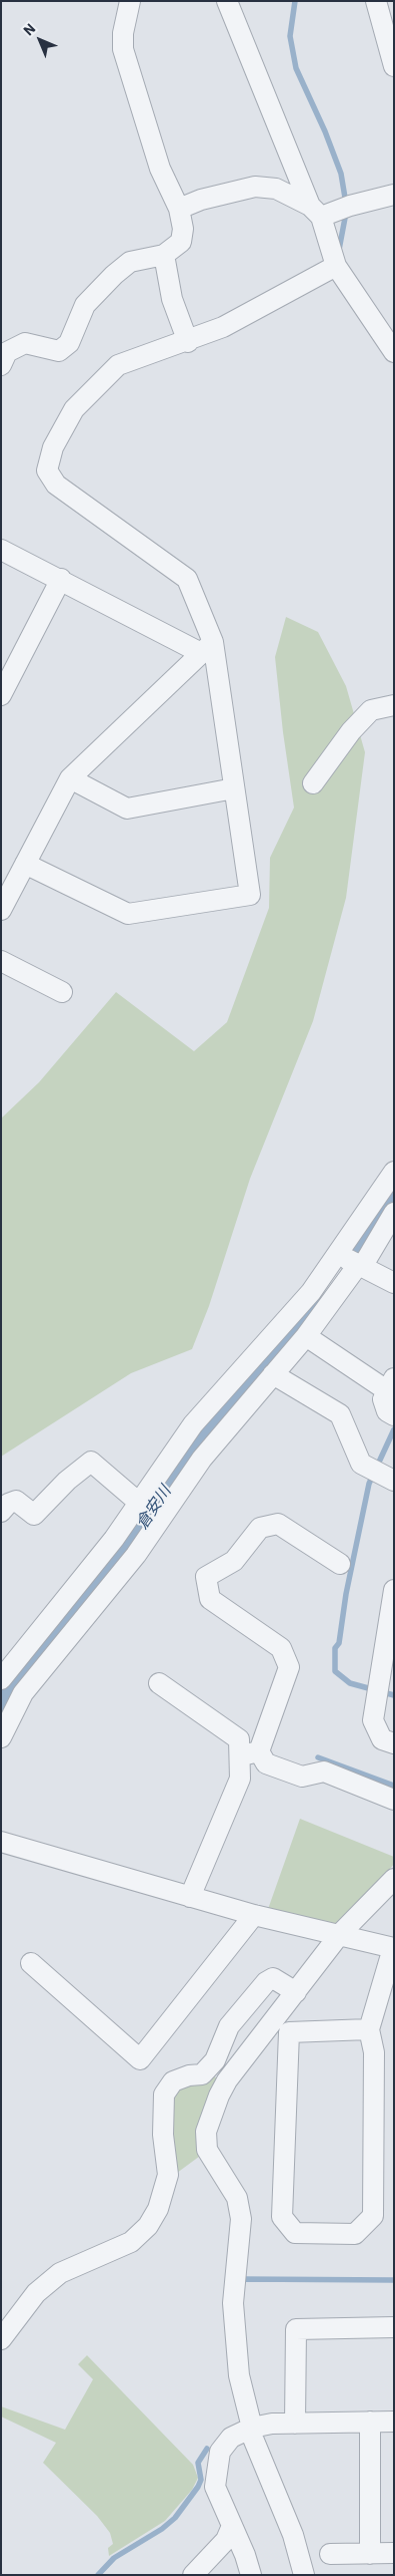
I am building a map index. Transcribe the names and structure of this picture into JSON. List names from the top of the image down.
{
  "water": ["倉安川"],
  "north": "top left"
}
